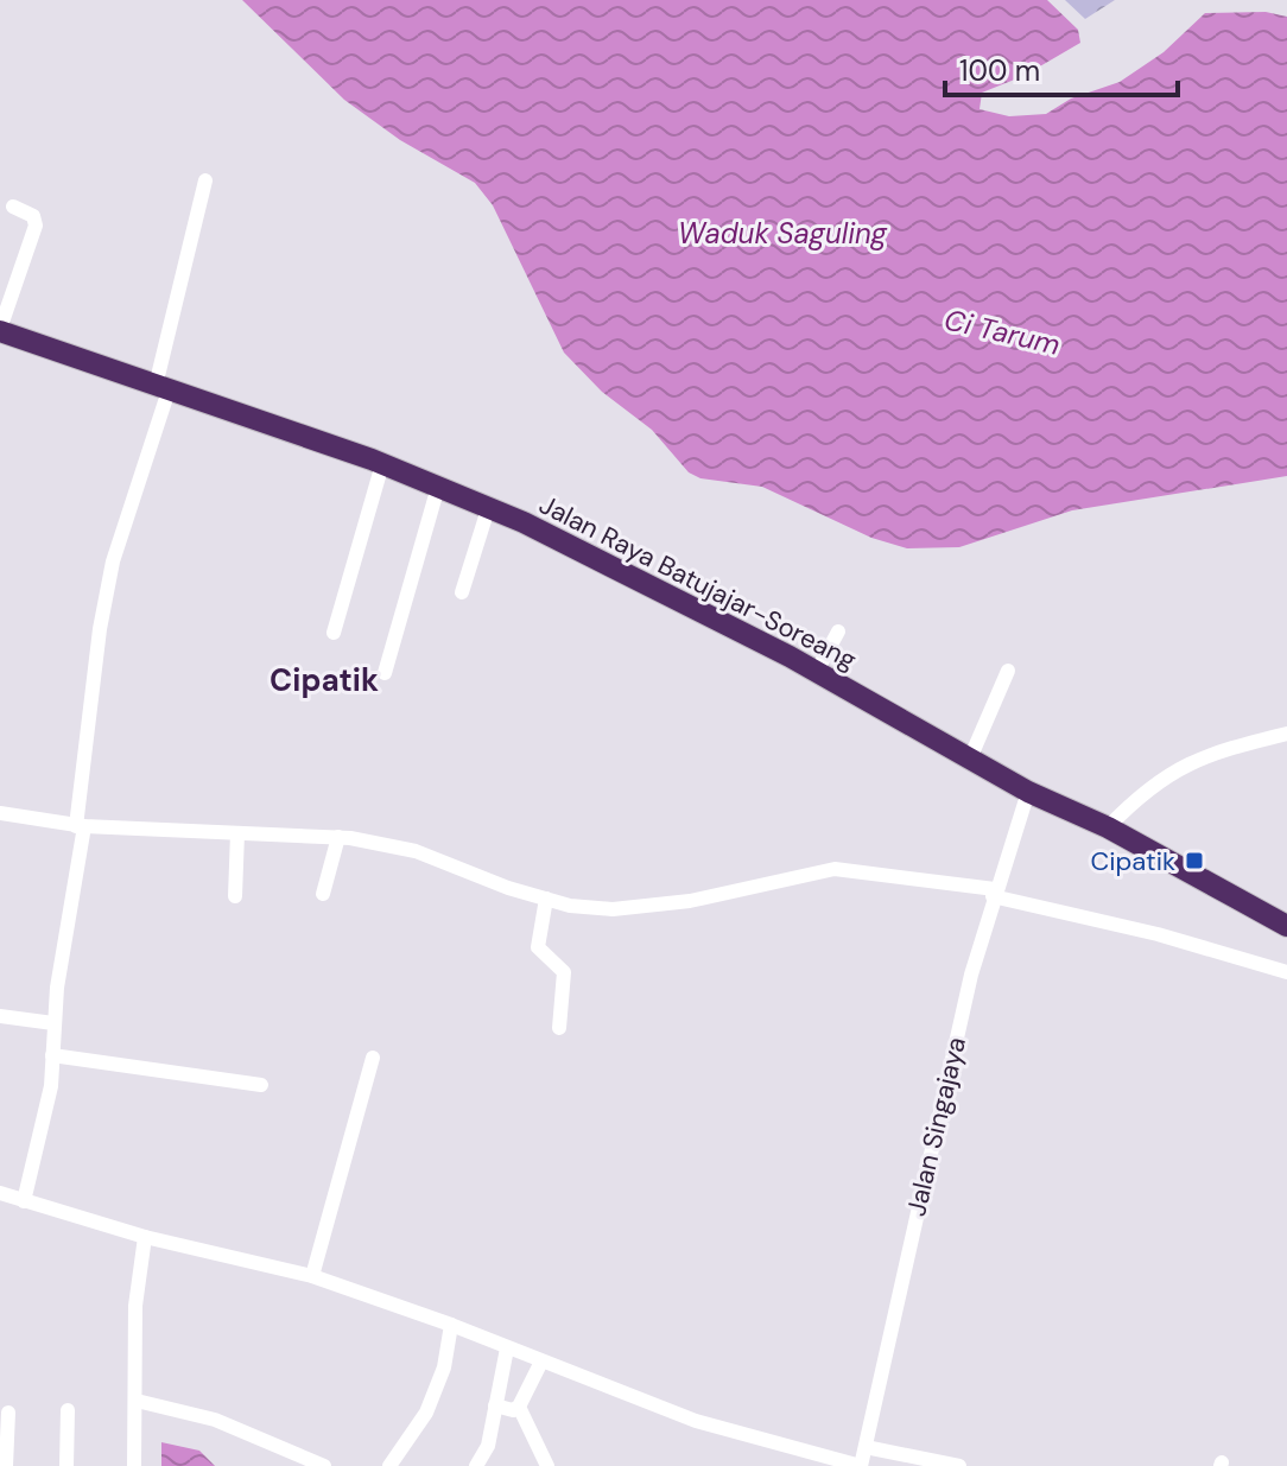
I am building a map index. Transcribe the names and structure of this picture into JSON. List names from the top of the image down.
{
  "streets": {
    "highway": ["Jalan Raya Batujajar-Soreang"],
    "street": ["Jalan Singajaya"]
  },
  "crossings": [
    ["Jalan Raya Batujajar-Soreang", "Jalan Singajaya"]
  ],
  "districts": ["Cipatik"],
  "water": ["Waduk Saguling", "Ci Tarum"],
  "places": {
    "transit": ["Cipatik"]
  },
  "scale_bar": "100 m"
}
